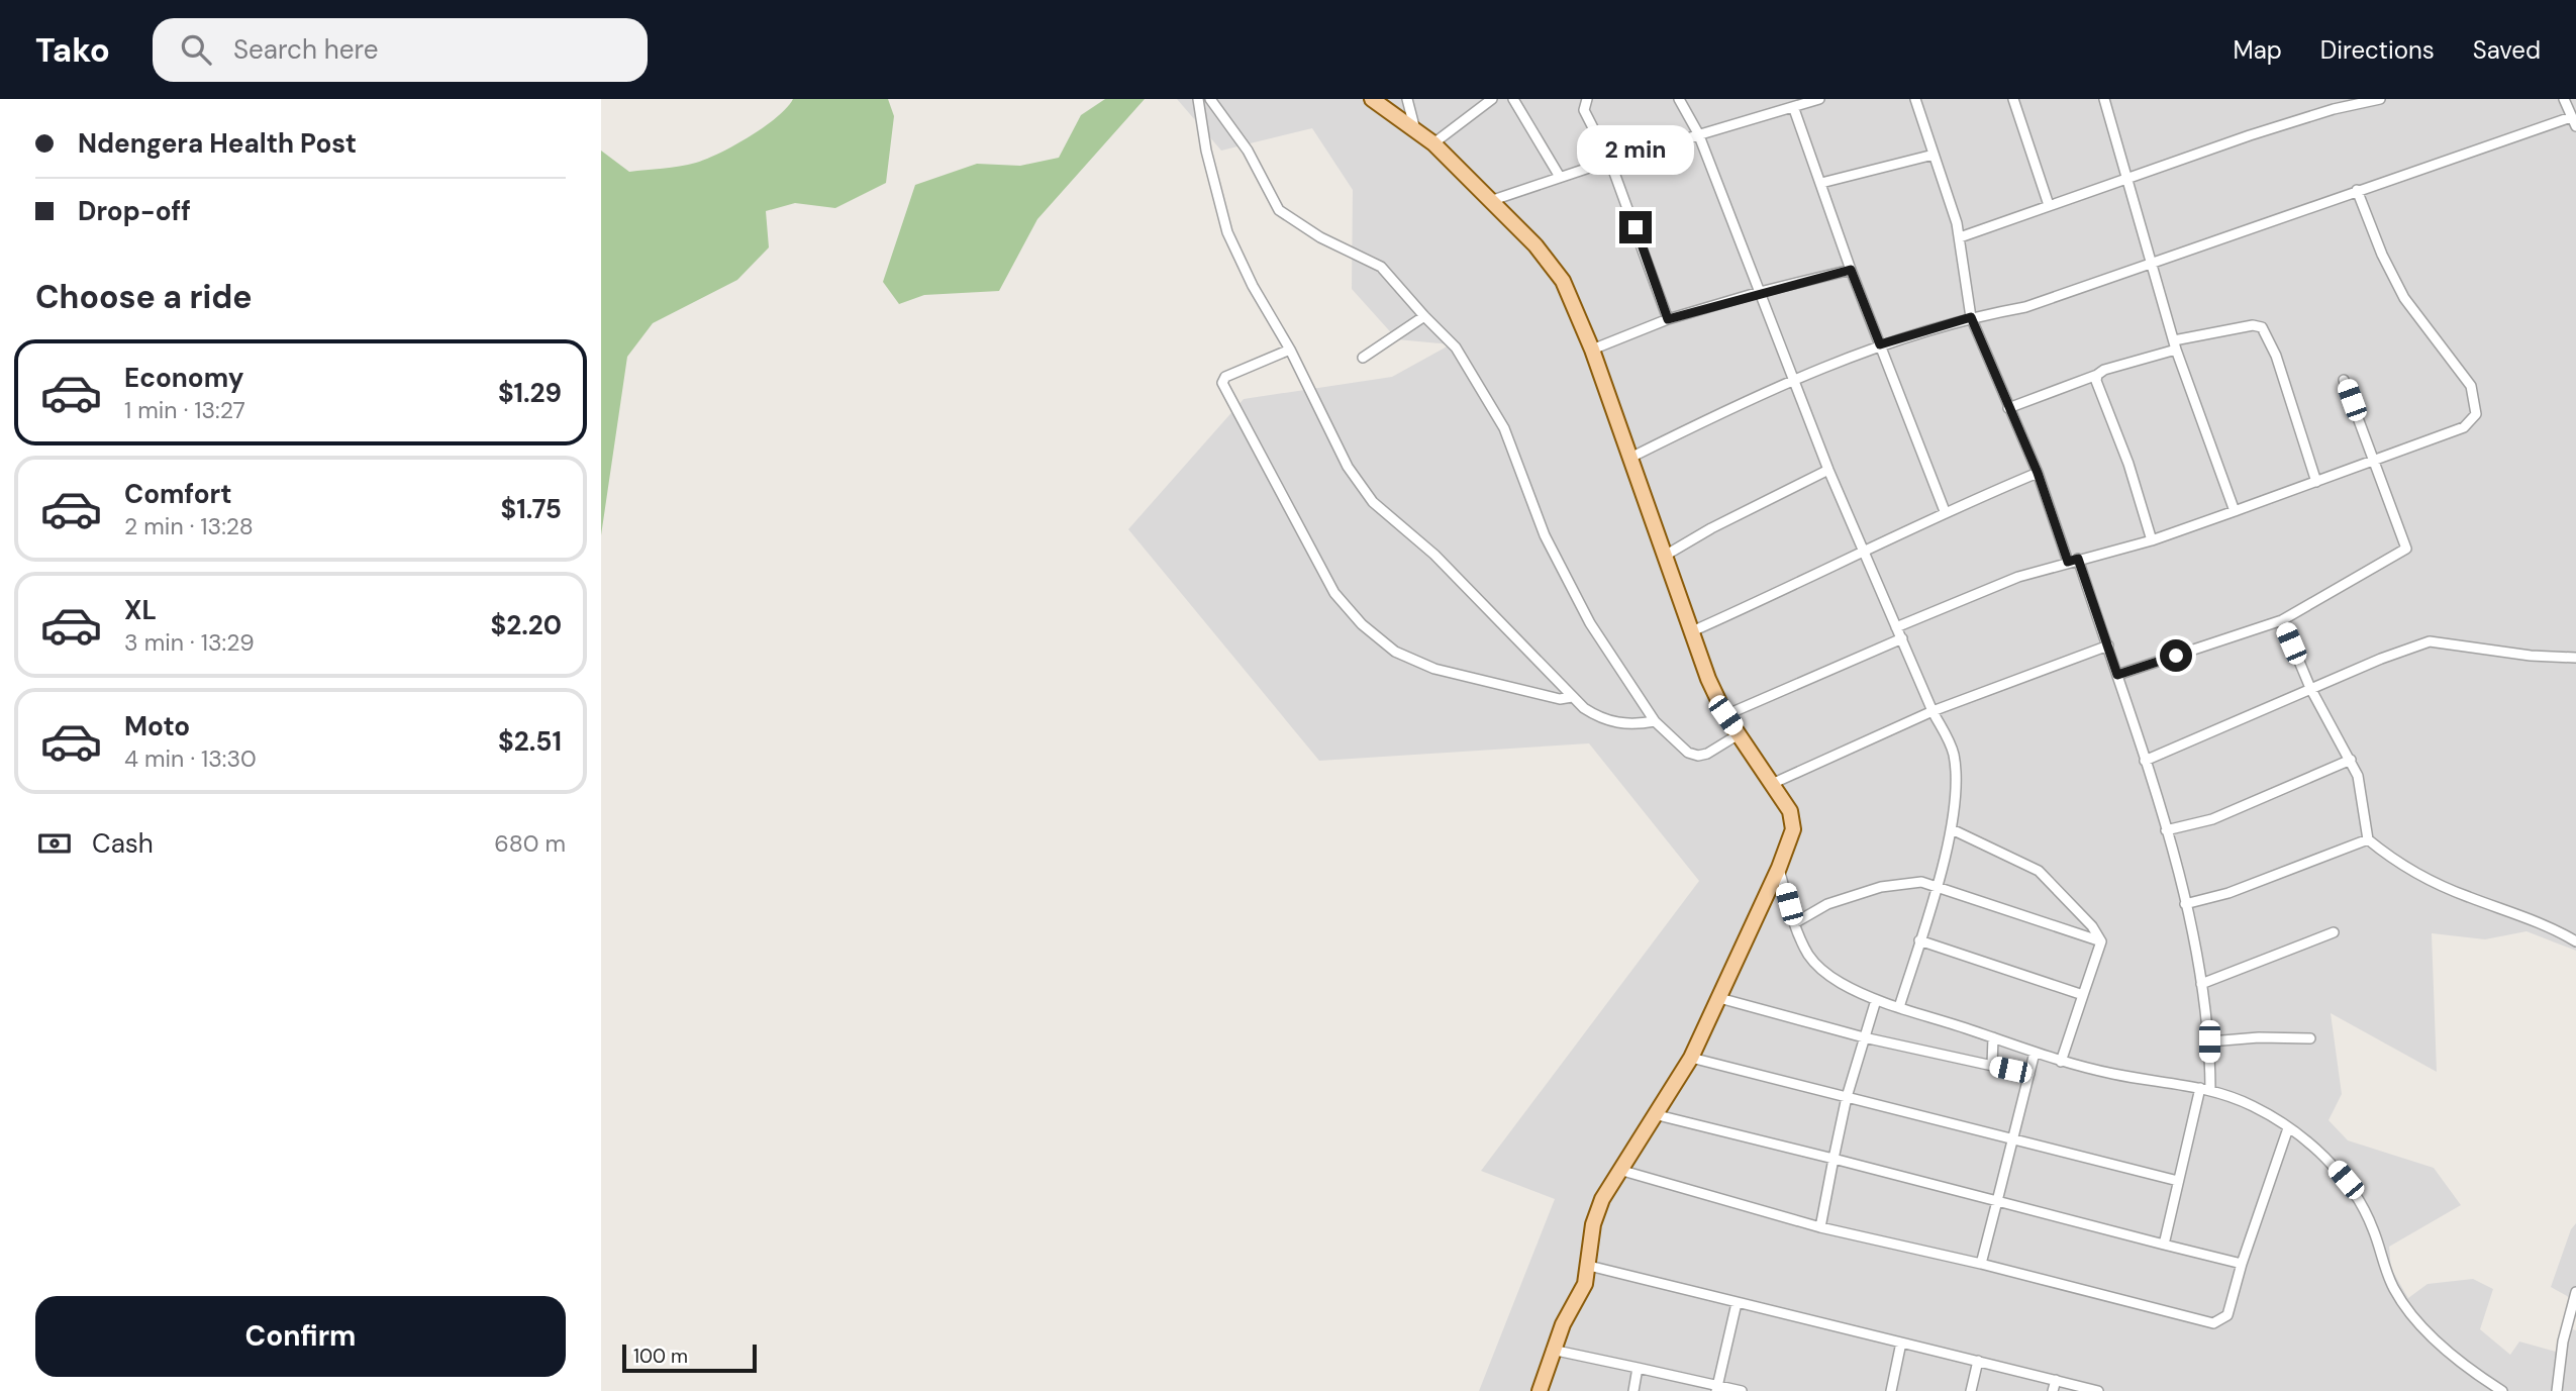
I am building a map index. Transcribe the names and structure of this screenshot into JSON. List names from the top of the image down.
{
  "scale_bar": "100 m",
  "page": {
    "header": "Tako",
    "search": "Search here",
    "nav": ["Map", "Directions", "Saved"],
    "banner": ["Ndengera Health Post", "Drop-off"],
    "bubble": "2 min",
    "heading": "Choose a ride",
    "list": [
      {
        "name": "Economy",
        "note": "1 min · 13:27",
        "value": "$1.29"
      },
      {
        "name": "Comfort",
        "note": "2 min · 13:28",
        "value": "$1.75"
      },
      {
        "name": "XL",
        "note": "3 min · 13:29",
        "value": "$2.20"
      },
      {
        "name": "Moto",
        "note": "4 min · 13:30",
        "value": "$2.51"
      }
    ],
    "pay": ["Cash", "680 m"],
    "buttons": "Confirm",
    "scale": "100 m"
  }
}
